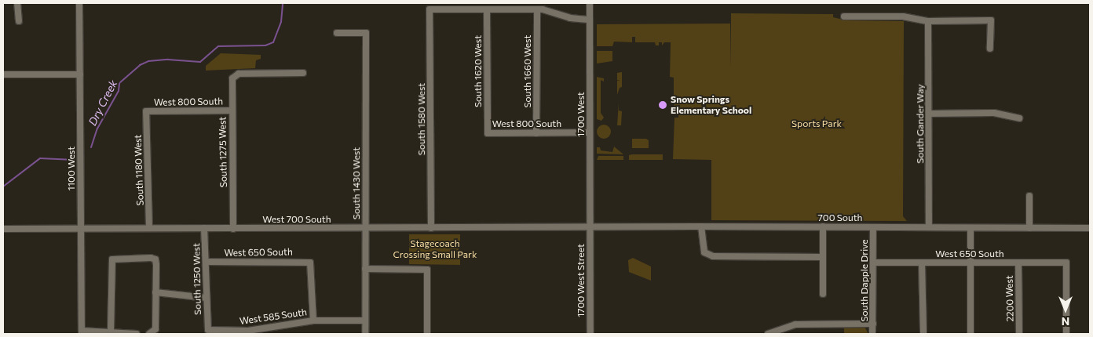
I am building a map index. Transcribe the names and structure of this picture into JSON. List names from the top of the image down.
{
  "streets": {
    "street": [
      "South 1620 West",
      "South 1660 West",
      "West 800 South",
      "1700 West",
      "South 1580 West",
      "South Gander Way",
      "South 1275 West",
      "1100 West",
      "South 1180 West",
      "South 1430 West",
      "700 South",
      "West 700 South",
      "West 650 South",
      "South 1250 West",
      "1700 West Street",
      "South Dapple Drive",
      "2200 West",
      "West 585 South"
    ]
  },
  "crossings": [
    ["South 1620 West", "West 800 South"],
    ["South 1620 West", "South 1580 West"],
    ["South 1660 West", "West 800 South"],
    ["West 800 South", "1700 West"],
    ["West 800 South", "South 1275 West"],
    ["West 800 South", "South 1180 West"],
    ["1700 West", "700 South"],
    ["1700 West", "West 700 South"],
    ["1700 West", "1700 West Street"],
    ["South 1580 West", "West 700 South"],
    ["South Gander Way", "700 South"],
    ["South 1275 West", "West 700 South"],
    ["1100 West", "West 700 South"],
    ["South 1180 West", "West 700 South"],
    ["South 1430 West", "West 700 South"],
    ["South 1430 West", "West 585 South"],
    ["700 South", "West 700 South"],
    ["700 South", "1700 West Street"],
    ["700 South", "South Dapple Drive"],
    ["West 700 South", "South 1250 West"],
    ["West 700 South", "1700 West Street"],
    ["West 650 South", "South 1250 West"],
    ["West 650 South", "South Dapple Drive"],
    ["West 650 South", "2200 West"],
    ["West 650 South", "West 585 South"],
    ["South 1250 West", "West 585 South"]
  ],
  "water": ["Dry Creek"],
  "parks": ["Sports Park", "Stagecoach Crossing Small Park"],
  "places": ["Snow Springs Elementary School"],
  "north": "bottom"
}
